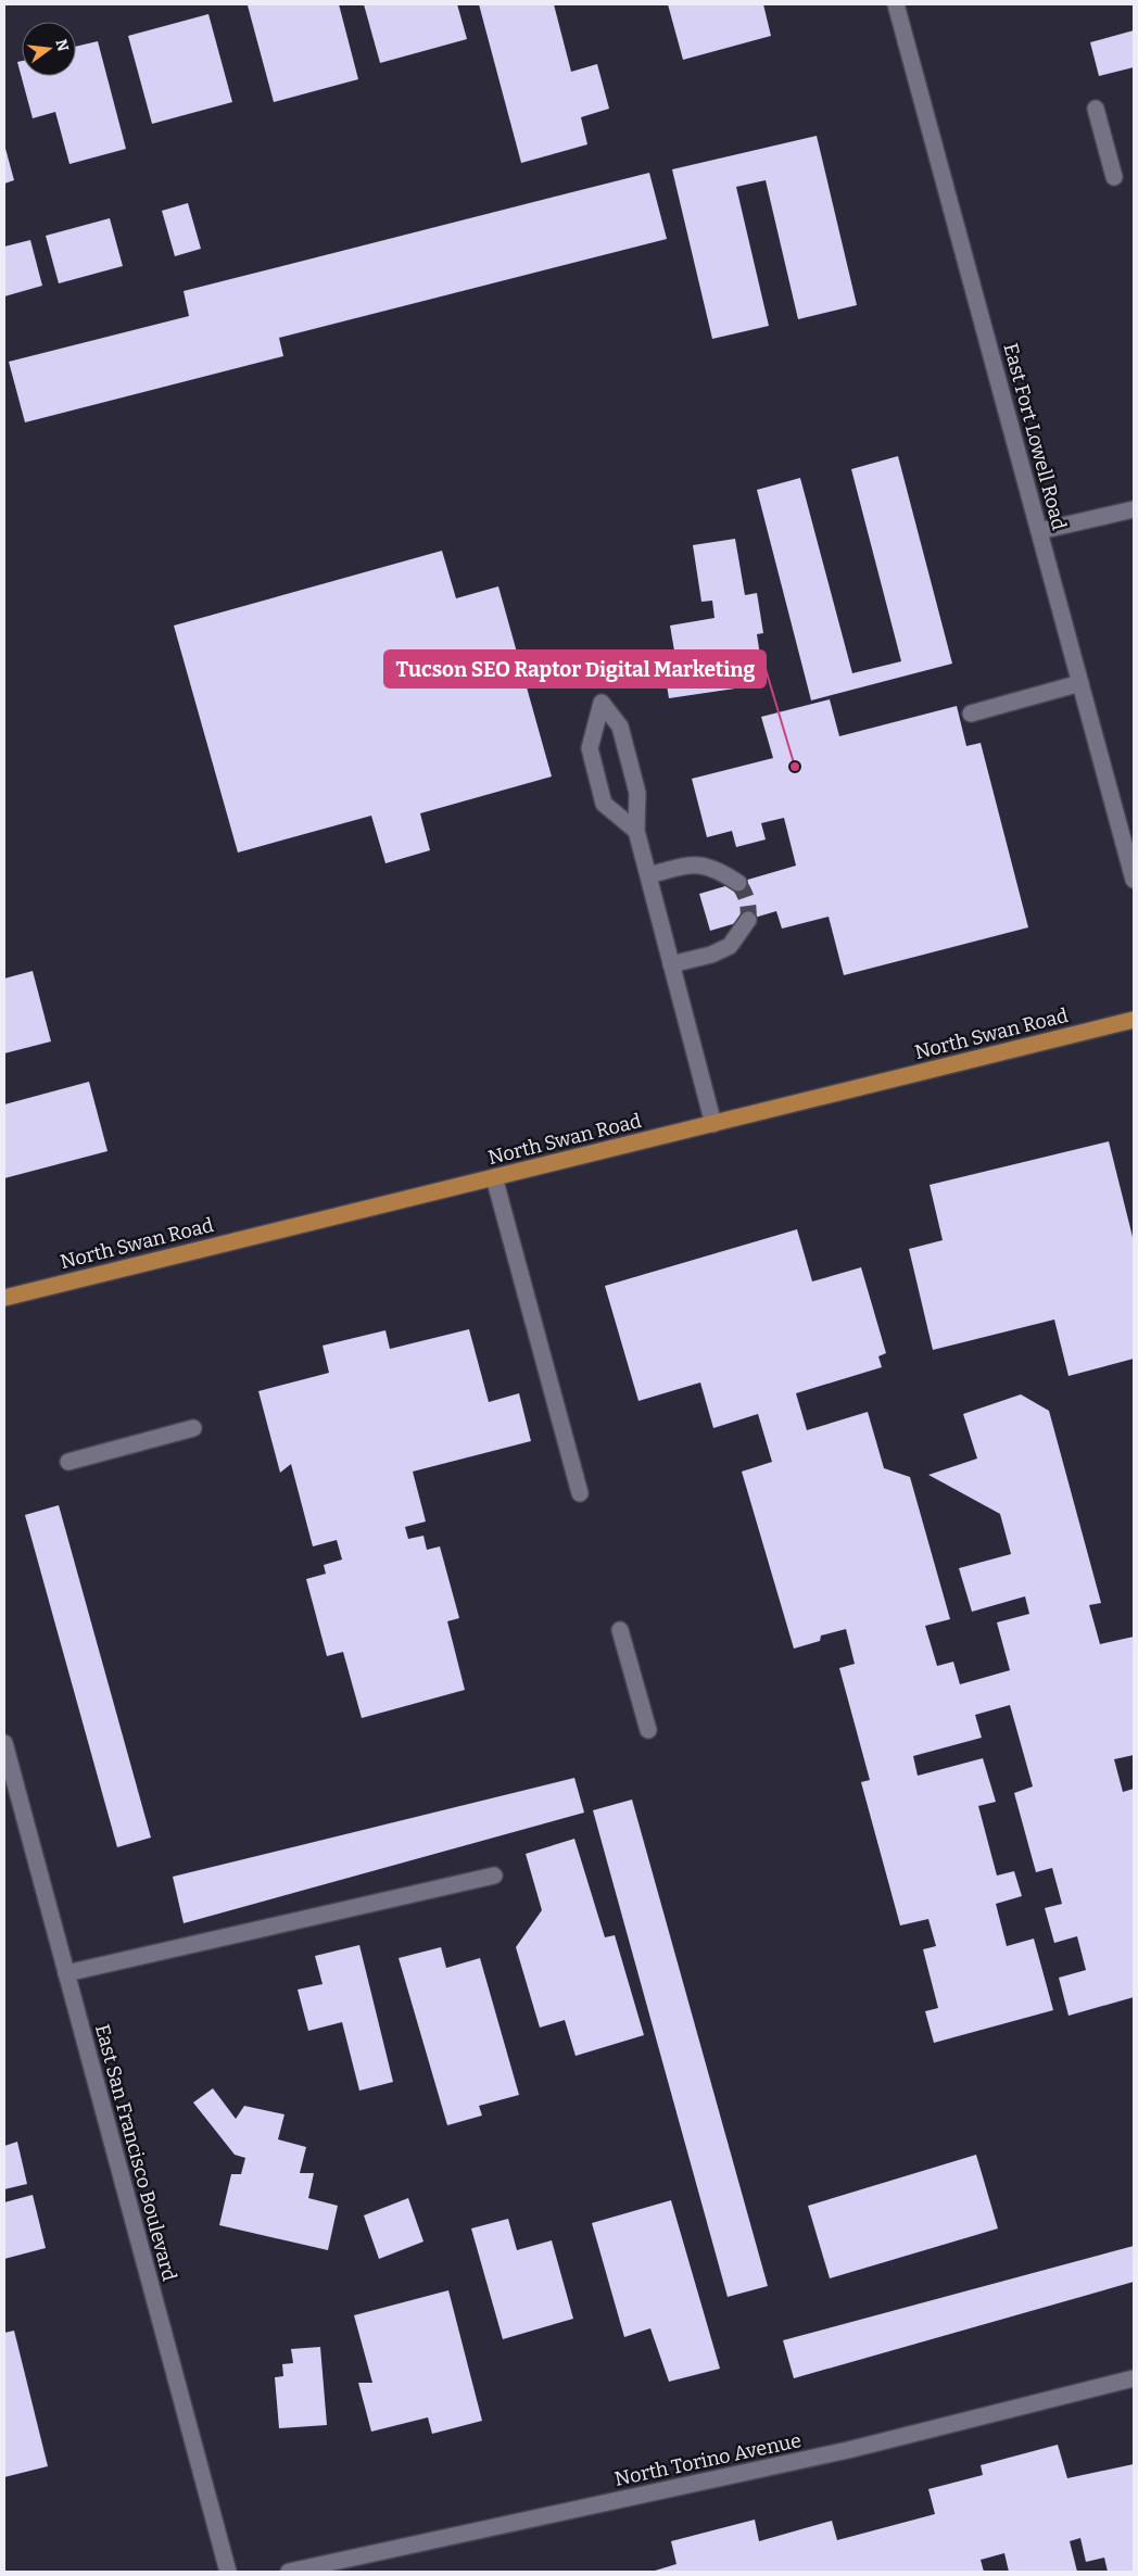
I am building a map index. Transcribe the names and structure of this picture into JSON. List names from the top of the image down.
{
  "streets": {
    "main road": ["North Swan Road"],
    "street": ["East Fort Lowell Road", "East San Francisco Boulevard", "North Torino Avenue"]
  },
  "places": ["Tucson SEO Raptor Digital Marketing"],
  "north": "right"
}
